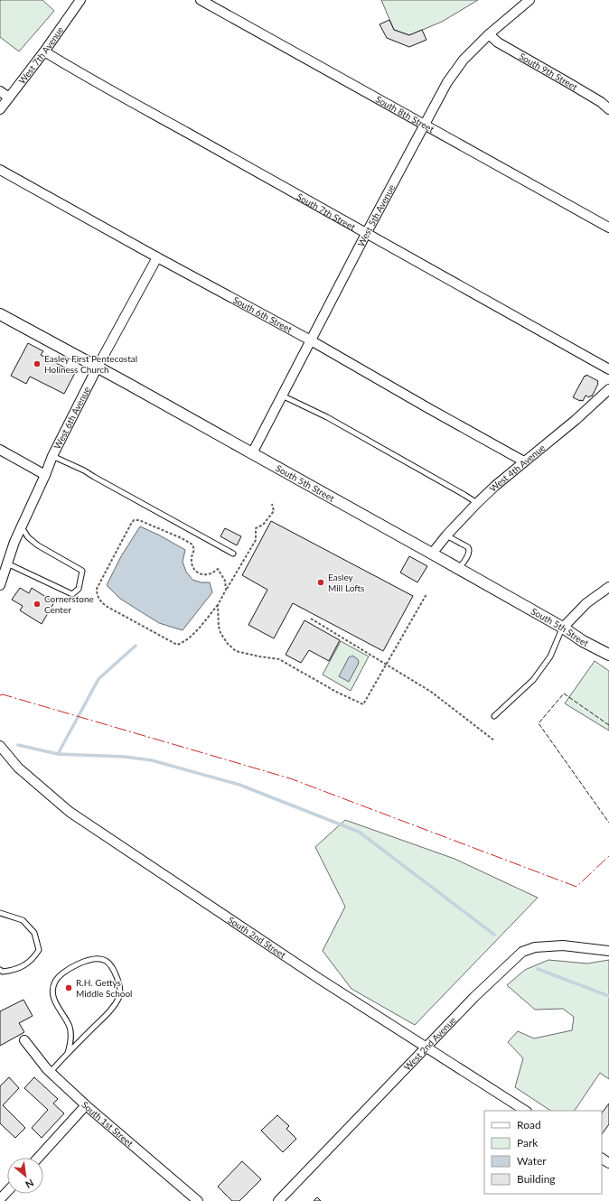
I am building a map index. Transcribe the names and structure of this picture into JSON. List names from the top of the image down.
{
  "streets": {
    "street": [
      "West 7th Avenue",
      "South 9th Street",
      "South 8th Street",
      "South 7th Street",
      "West 5th Avenue",
      "South 6th Street",
      "West 6th Avenue",
      "West 4th Avenue",
      "South 5th Street",
      "South 2nd Street",
      "West 2nd Avenue",
      "South 1st Street"
    ]
  },
  "crossings": [
    ["West 7th Avenue", "South 7th Street"],
    ["South 9th Street", "West 5th Avenue"],
    ["South 8th Street", "West 5th Avenue"],
    ["South 7th Street", "West 5th Avenue"],
    ["West 5th Avenue", "South 6th Street"],
    ["West 5th Avenue", "South 5th Street"],
    ["South 6th Street", "West 6th Avenue"],
    ["South 6th Street", "West 4th Avenue"],
    ["West 6th Avenue", "South 5th Street"],
    ["West 4th Avenue", "South 5th Street"],
    ["South 2nd Street", "West 2nd Avenue"]
  ],
  "places": [
    "Easley First Pentecostal Holiness Church",
    "Easley Mill Lofts",
    "Cornerstone Center",
    "R.H. Gettys Middle School"
  ],
  "legend": [
    "Road",
    "Park",
    "Water",
    "Building"
  ],
  "north": "bottom right"
}
